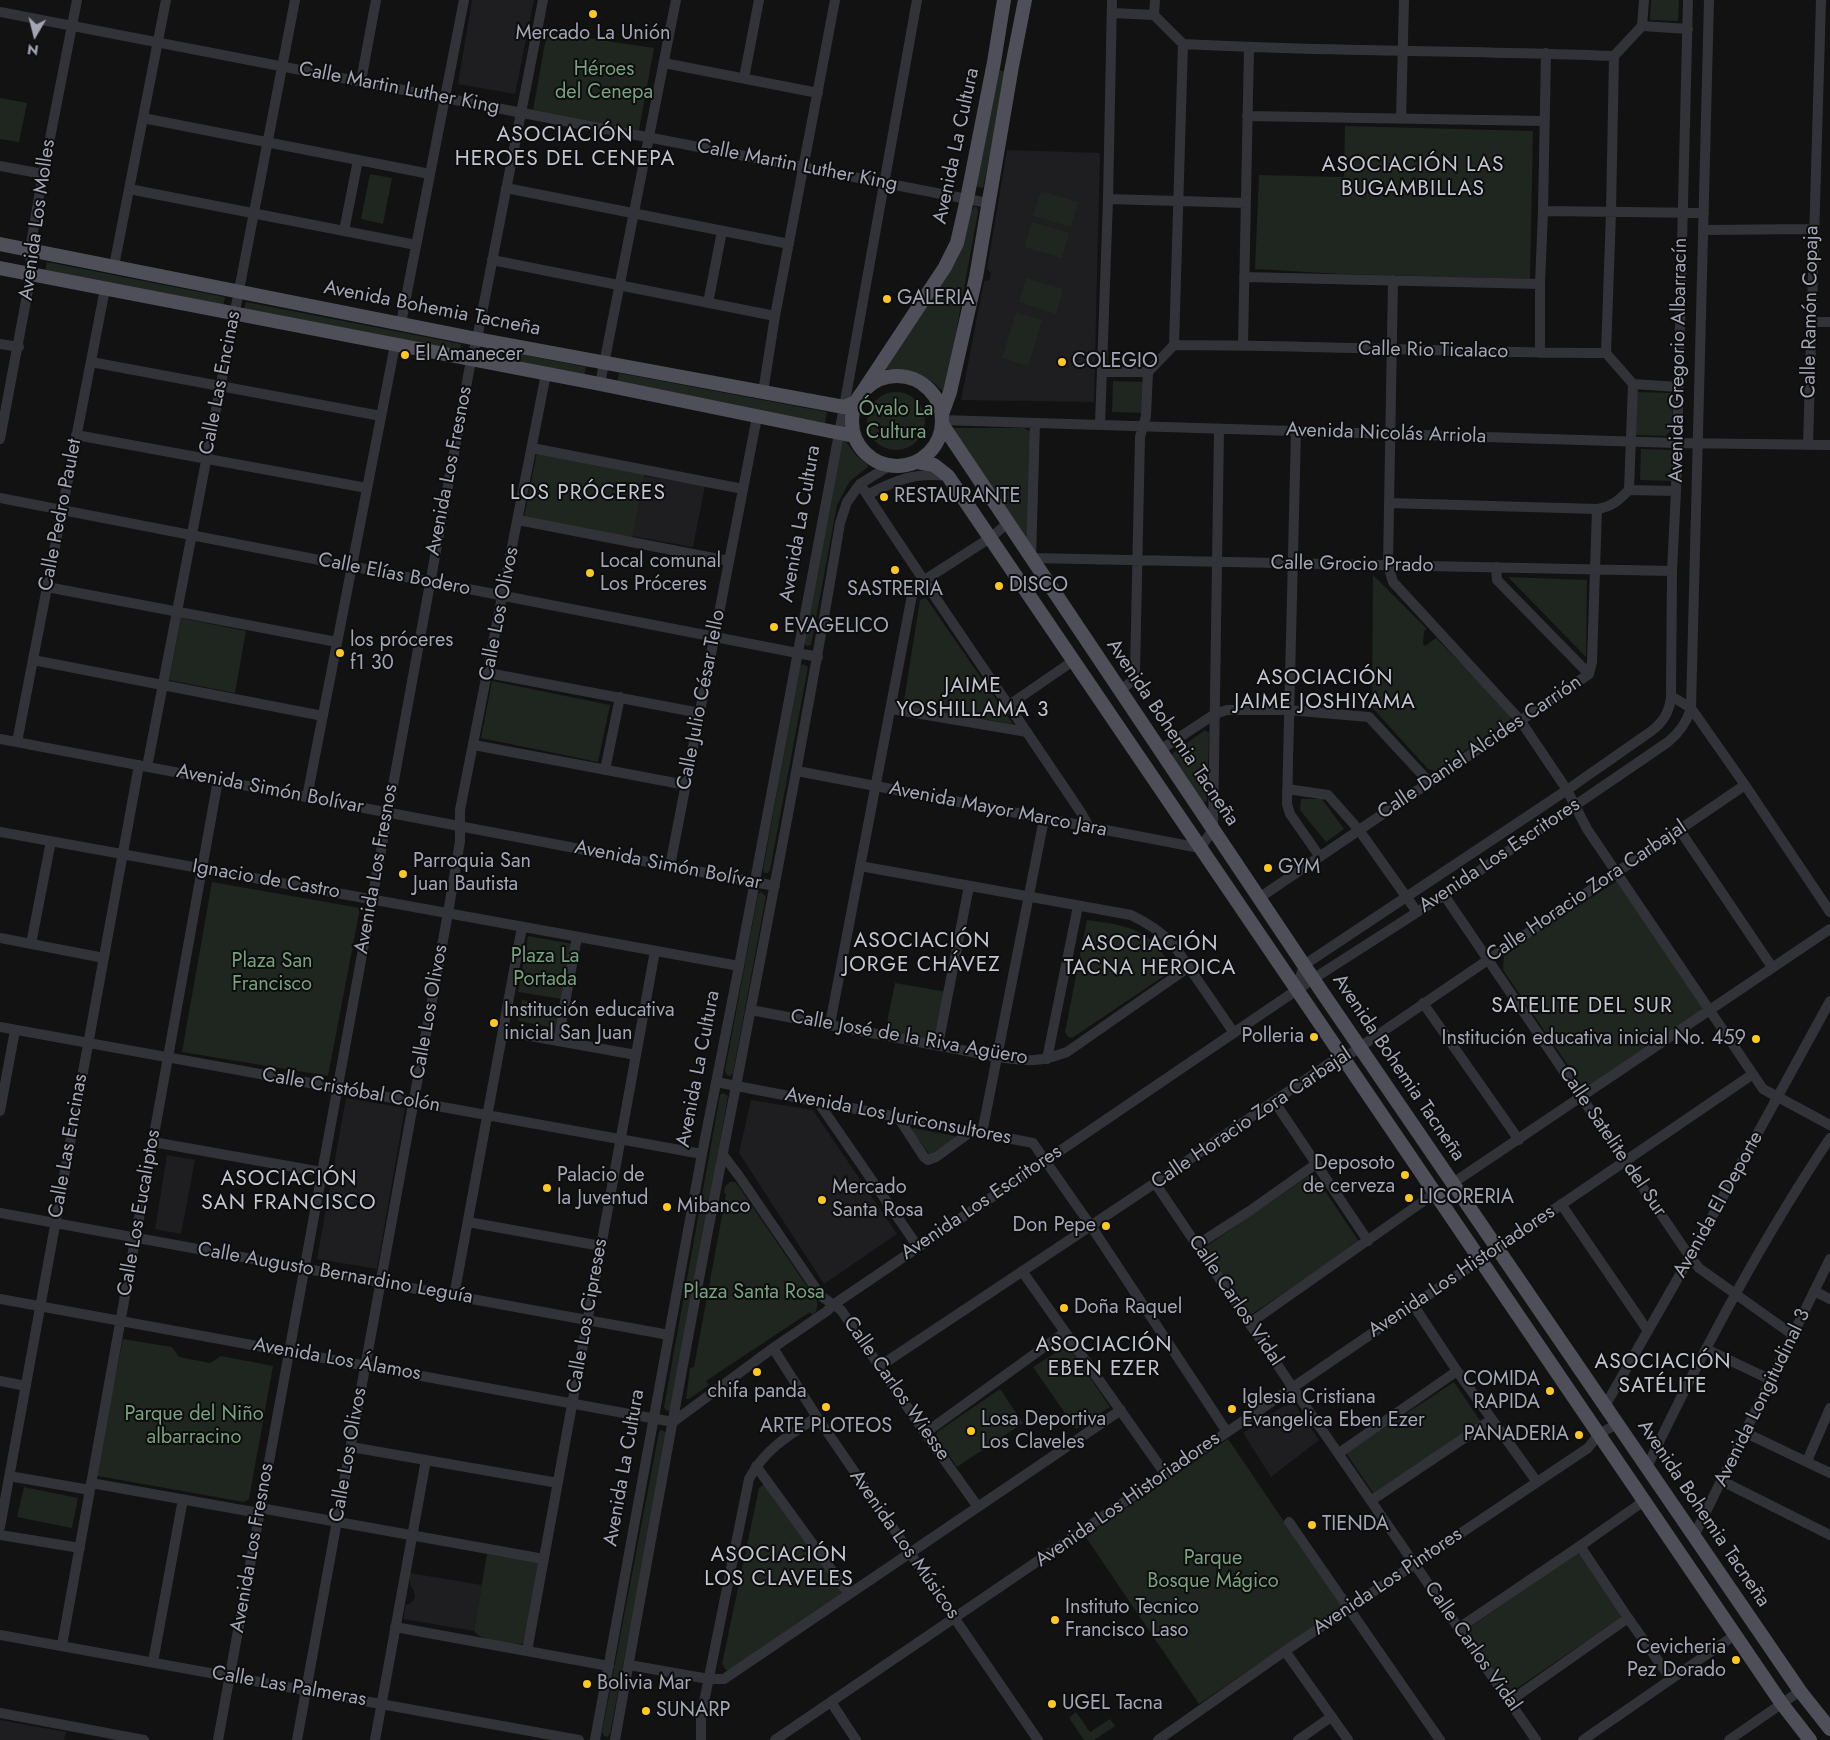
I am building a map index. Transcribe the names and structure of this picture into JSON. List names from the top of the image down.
{
  "streets": {
    "main road": ["Avenida La Cultura", "Avenida Bohemia Tacneña"],
    "street": [
      "Calle Martin Luther King",
      "Avenida Los Molles",
      "Calle Ramón Copaja",
      "Calle Rio Ticalaco",
      "Avenida Gregorio Albarracín",
      "Calle Las Encinas",
      "Avenida Nicolás Arriola",
      "Avenida Los Fresnos",
      "Calle Pedro Paulet",
      "Calle Grocio Prado",
      "Calle Elías Bodero",
      "Calle Los Olivos",
      "Calle Julio César Tello",
      "Calle Daniel Alcides Carrión",
      "Avenida Simón Bolívar",
      "Avenida Mayor Marco Jara",
      "Avenida Los Escritores",
      "Ignacio de Castro",
      "Calle Horacio Zora Carbajal",
      "Calle José de la Riva Agüero",
      "Calle Cristóbal Colón",
      "Avenida Los Juriconsultores",
      "Calle Satelite del Sur",
      "Avenida El Deporte",
      "Calle Los Eucaliptos",
      "Avenida Los Historiadores",
      "Calle Augusto Bernardino Leguía",
      "Calle Carlos Vidal",
      "Calle Los Cipreses",
      "Avenida Los Álamos",
      "Calle Carlos Wiesse",
      "Avenida Longitudinal 3",
      "Avenida Los Músicos",
      "Avenida Los Pintores",
      "Calle Las Palmeras"
    ]
  },
  "crossings": [
    ["Calle Martin Luther King", "Avenida La Cultura"],
    ["Calle Martin Luther King", "Avenida Los Molles"],
    ["Calle Martin Luther King", "Calle Las Encinas"],
    ["Calle Martin Luther King", "Avenida Los Fresnos"],
    ["Avenida La Cultura", "Avenida Bohemia Tacneña"],
    ["Avenida La Cultura", "Avenida Nicolás Arriola"],
    ["Avenida La Cultura", "Calle Elías Bodero"],
    ["Avenida La Cultura", "Avenida Simón Bolívar"],
    ["Avenida La Cultura", "Avenida Mayor Marco Jara"],
    ["Avenida La Cultura", "Avenida Los Escritores"],
    ["Avenida La Cultura", "Ignacio de Castro"],
    ["Avenida La Cultura", "Calle José de la Riva Agüero"],
    ["Avenida La Cultura", "Calle Cristóbal Colón"],
    ["Avenida La Cultura", "Avenida Los Juriconsultores"],
    ["Avenida La Cultura", "Calle Augusto Bernardino Leguía"],
    ["Avenida La Cultura", "Avenida Los Álamos"],
    ["Avenida La Cultura", "Calle Carlos Wiesse"],
    ["Avenida Los Molles", "Avenida Bohemia Tacneña"],
    ["Avenida Bohemia Tacneña", "Calle Las Encinas"],
    ["Avenida Bohemia Tacneña", "Avenida Nicolás Arriola"],
    ["Avenida Bohemia Tacneña", "Avenida Los Fresnos"],
    ["Avenida Bohemia Tacneña", "Calle Grocio Prado"],
    ["Avenida Bohemia Tacneña", "Calle Daniel Alcides Carrión"],
    ["Avenida Bohemia Tacneña", "Avenida Mayor Marco Jara"],
    ["Avenida Bohemia Tacneña", "Avenida Los Escritores"],
    ["Avenida Bohemia Tacneña", "Calle Horacio Zora Carbajal"],
    ["Avenida Bohemia Tacneña", "Avenida El Deporte"],
    ["Avenida Bohemia Tacneña", "Avenida Los Historiadores"],
    ["Avenida Bohemia Tacneña", "Avenida Longitudinal 3"],
    ["Avenida Bohemia Tacneña", "Avenida Los Pintores"],
    ["Calle Ramón Copaja", "Avenida Nicolás Arriola"],
    ["Avenida Gregorio Albarracín", "Avenida Nicolás Arriola"],
    ["Avenida Gregorio Albarracín", "Calle Grocio Prado"],
    ["Avenida Gregorio Albarracín", "Avenida Los Escritores"],
    ["Calle Las Encinas", "Calle Elías Bodero"],
    ["Calle Las Encinas", "Avenida Simón Bolívar"],
    ["Calle Las Encinas", "Ignacio de Castro"],
    ["Calle Las Encinas", "Calle Cristóbal Colón"],
    ["Calle Las Encinas", "Calle Augusto Bernardino Leguía"],
    ["Calle Las Encinas", "Avenida Los Álamos"],
    ["Avenida Los Fresnos", "Calle Elías Bodero"],
    ["Avenida Los Fresnos", "Avenida Simón Bolívar"],
    ["Avenida Los Fresnos", "Ignacio de Castro"],
    ["Avenida Los Fresnos", "Calle Cristóbal Colón"],
    ["Avenida Los Fresnos", "Calle Augusto Bernardino Leguía"],
    ["Avenida Los Fresnos", "Avenida Los Álamos"],
    ["Avenida Los Fresnos", "Calle Las Palmeras"],
    ["Calle Pedro Paulet", "Calle Elías Bodero"],
    ["Calle Pedro Paulet", "Avenida Simón Bolívar"],
    ["Calle Grocio Prado", "Calle Daniel Alcides Carrión"],
    ["Calle Elías Bodero", "Calle Los Olivos"],
    ["Calle Elías Bodero", "Calle Julio César Tello"],
    ["Calle Los Olivos", "Avenida Simón Bolívar"],
    ["Calle Los Olivos", "Ignacio de Castro"],
    ["Calle Los Olivos", "Calle Cristóbal Colón"],
    ["Calle Los Olivos", "Calle Augusto Bernardino Leguía"],
    ["Calle Los Olivos", "Avenida Los Álamos"],
    ["Calle Los Olivos", "Calle Las Palmeras"],
    ["Calle Julio César Tello", "Avenida Simón Bolívar"],
    ["Avenida Simón Bolívar", "Calle Los Eucaliptos"],
    ["Avenida Los Escritores", "Avenida Los Juriconsultores"],
    ["Avenida Los Escritores", "Calle Satelite del Sur"],
    ["Avenida Los Escritores", "Avenida Los Álamos"],
    ["Avenida Los Escritores", "Calle Carlos Wiesse"],
    ["Avenida Los Escritores", "Avenida Los Músicos"],
    ["Ignacio de Castro", "Calle Los Eucaliptos"],
    ["Ignacio de Castro", "Calle Los Cipreses"],
    ["Calle Horacio Zora Carbajal", "Avenida Los Juriconsultores"],
    ["Calle Horacio Zora Carbajal", "Calle Satelite del Sur"],
    ["Calle Horacio Zora Carbajal", "Calle Carlos Vidal"],
    ["Calle Horacio Zora Carbajal", "Calle Carlos Wiesse"],
    ["Calle Cristóbal Colón", "Calle Los Eucaliptos"],
    ["Calle Cristóbal Colón", "Calle Los Cipreses"],
    ["Avenida Los Juriconsultores", "Avenida Los Historiadores"],
    ["Calle Satelite del Sur", "Avenida El Deporte"],
    ["Calle Satelite del Sur", "Avenida Los Historiadores"],
    ["Calle Satelite del Sur", "Avenida Longitudinal 3"],
    ["Calle Los Eucaliptos", "Calle Augusto Bernardino Leguía"],
    ["Calle Los Eucaliptos", "Avenida Los Álamos"],
    ["Calle Los Eucaliptos", "Calle Las Palmeras"],
    ["Avenida Los Historiadores", "Calle Carlos Vidal"],
    ["Avenida Los Historiadores", "Avenida Los Músicos"],
    ["Calle Augusto Bernardino Leguía", "Calle Los Cipreses"],
    ["Calle Carlos Vidal", "Avenida Los Pintores"],
    ["Calle Los Cipreses", "Avenida Los Álamos"]
  ],
  "districts": [
    "ASOCIACIÓN HEROES DEL CENEPA",
    "ASOCIACIÓN LAS BUGAMBILLAS",
    "LOS PRÓCERES",
    "ASOCIACIÓN JAIME JOSHIYAMA",
    "JAIME YOSHILLAMA 3",
    "ASOCIACIÓN JORGE CHÁVEZ",
    "ASOCIACIÓN TACNA HEROICA",
    "SATELITE DEL SUR",
    "ASOCIACIÓN SAN FRANCISCO",
    "ASOCIACIÓN EBEN EZER",
    "ASOCIACIÓN SATÉLITE",
    "ASOCIACIÓN LOS CLAVELES"
  ],
  "parks": [
    "Héroes del Cenepa",
    "Óvalo La Cultura",
    "Plaza La Portada",
    "Plaza San Francisco",
    "Plaza Santa Rosa",
    "Parque del Niño albarracino",
    "Parque Bosque Mágico"
  ],
  "places": [
    "Mercado La Unión",
    "GALERIA",
    "El Amanecer",
    "COLEGIO",
    "RESTAURANTE",
    "SASTRERIA",
    "Local comunal Los Próceres",
    "DISCO",
    "EVAGELICO",
    "los próceres f1 30",
    "GYM",
    "Parroquia San Juan Bautista",
    "Institución educativa inicial San Juan",
    "Polleria",
    "Institución educativa inicial No. 459",
    "Deposoto de cerveza",
    "Palacio de la Juventud",
    "LICORERIA",
    "Mercado Santa Rosa",
    "Mibanco",
    "Don Pepe",
    "Doña Raquel",
    "chifa panda",
    "COMIDA RAPIDA",
    "ARTE PLOTEOS",
    "Iglesia Cristiana Evangelica Eben Ezer",
    "Losa Deportiva Los Claveles",
    "PANADERIA",
    "TIENDA",
    "Instituto Tecnico Francisco Laso",
    "Cevicheria Pez Dorado",
    "Bolivia Mar",
    "UGEL Tacna",
    "SUNARP"
  ],
  "north": "bottom"
}
